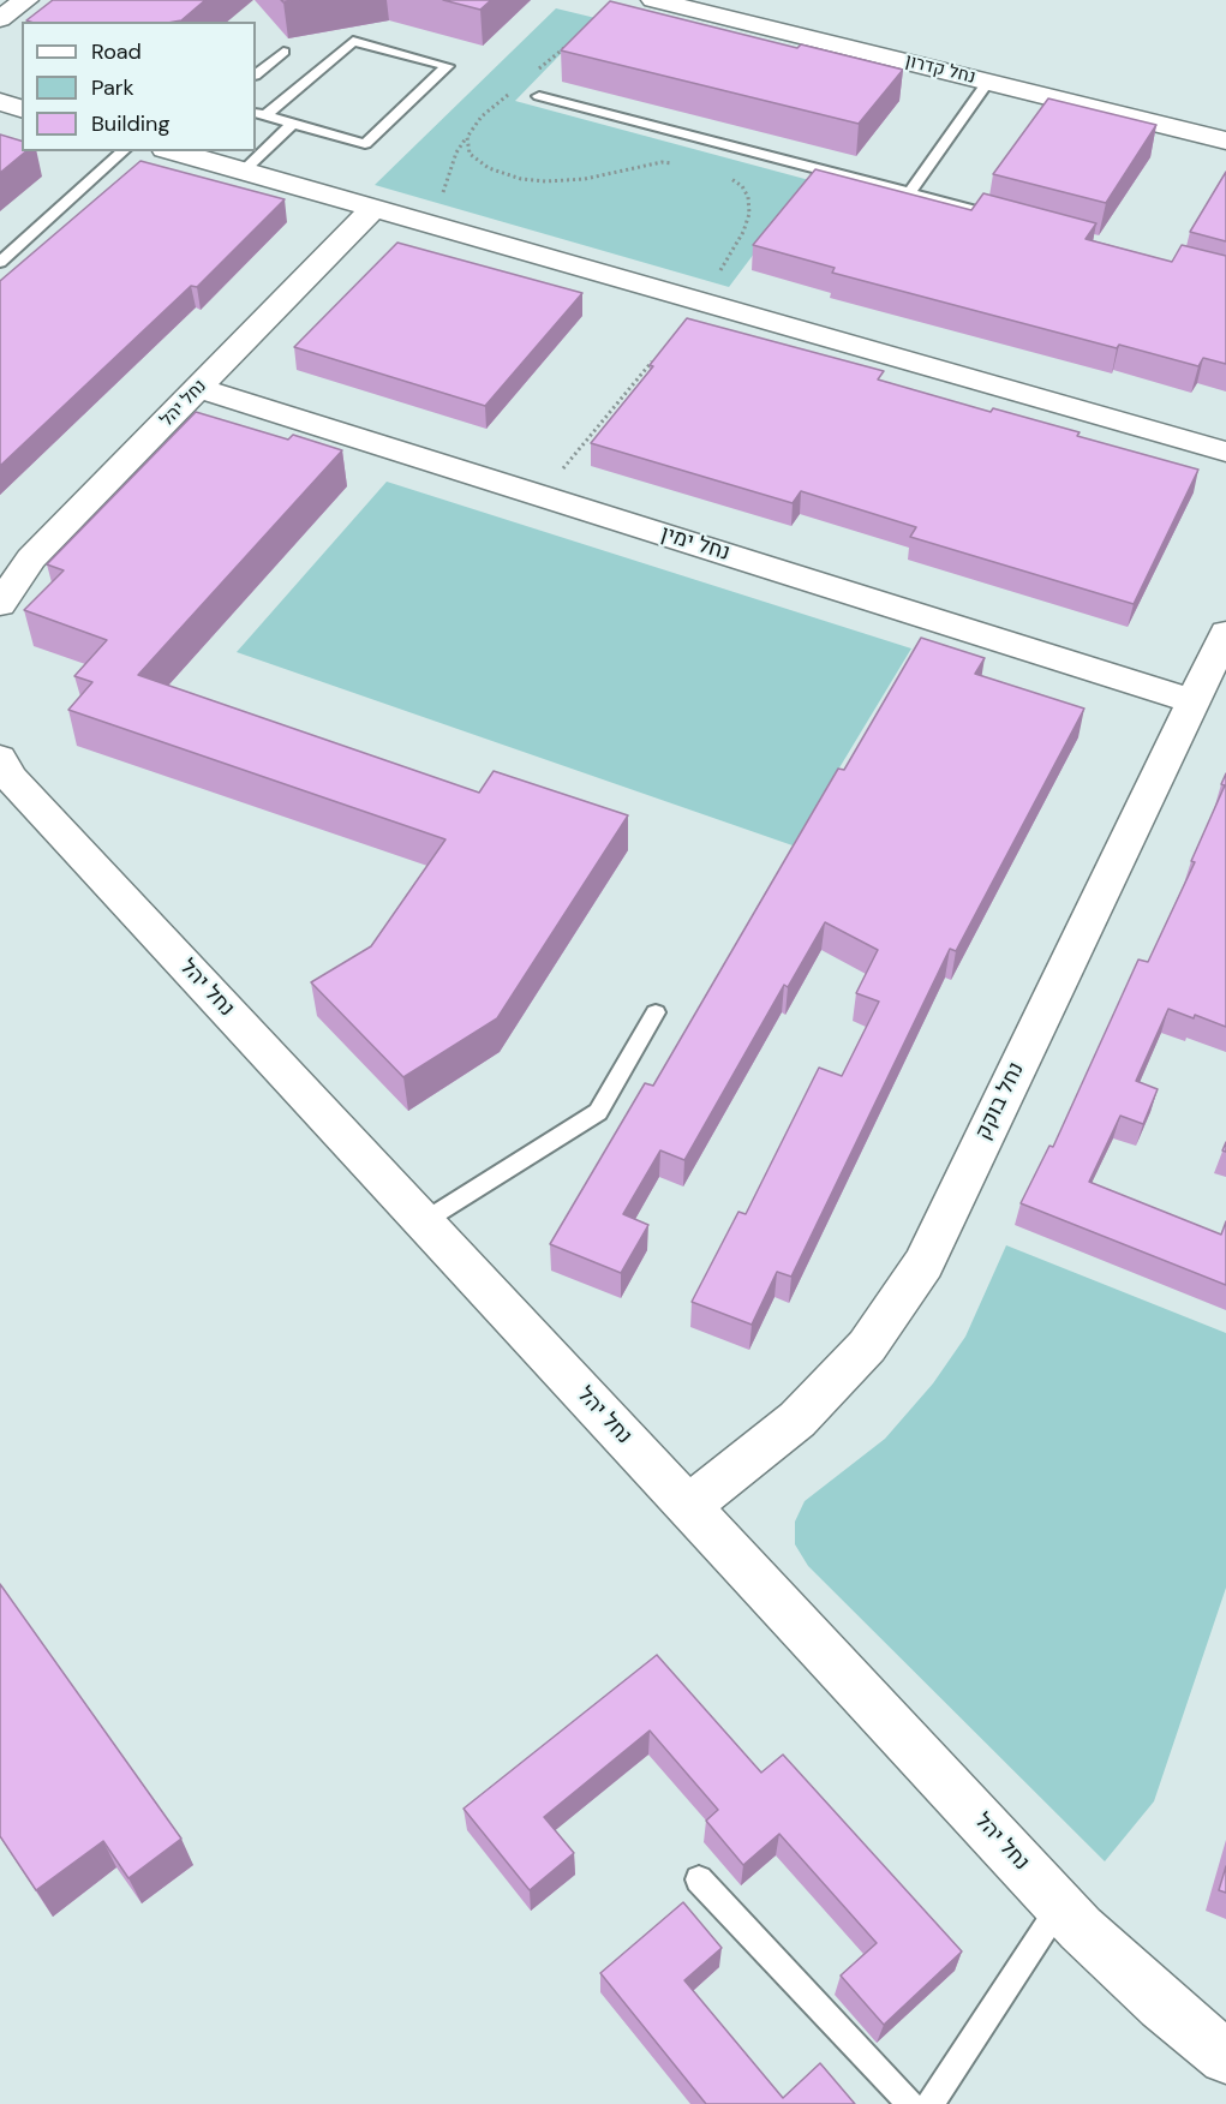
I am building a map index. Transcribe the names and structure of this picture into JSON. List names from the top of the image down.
{
  "streets": {
    "street": [
      "נחל קדרון",
      "נחל יהל",
      "נחל ימין",
      "נחל בוקק"
    ]
  },
  "crossings": [
    ["נחל יהל", "נחל ימין"],
    ["נחל יהל", "נחל בוקק"],
    ["נחל ימין", "נחל בוקק"]
  ],
  "legend": ["Road", "Park", "Building"]
}
